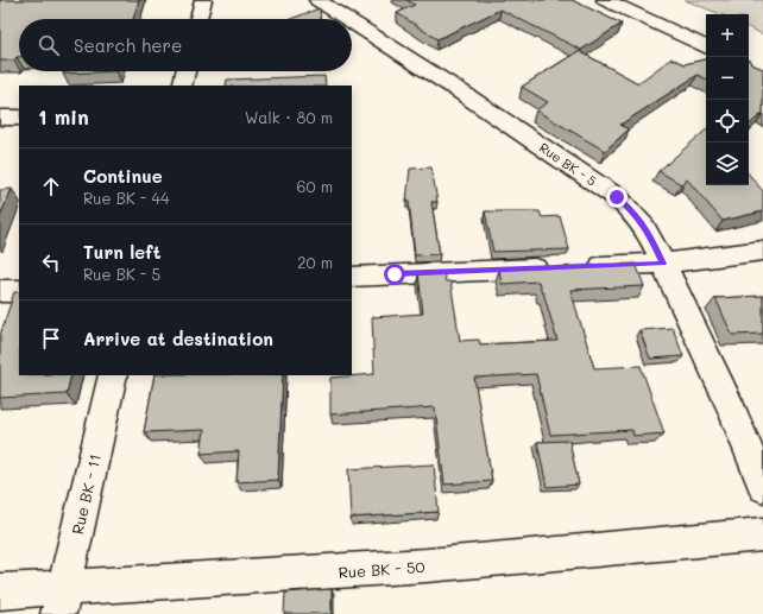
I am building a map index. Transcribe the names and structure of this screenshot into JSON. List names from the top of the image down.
{
  "streets": {
    "street": ["Rue BK - 5", "Rue BK - 11", "Rue BK - 50"]
  },
  "crossings": [
    ["Rue BK - 11", "Rue BK - 50"]
  ],
  "page": {
    "map_buttons": ["+", "−"],
    "search": "Search here",
    "heading": ["1 min", "Walk · 80 m"],
    "list": [
      ["Continue", "Rue BK - 44", "60 m"],
      ["Turn left", "Rue BK - 5", "20 m"],
      "Arrive at destination"
    ]
  }
}
